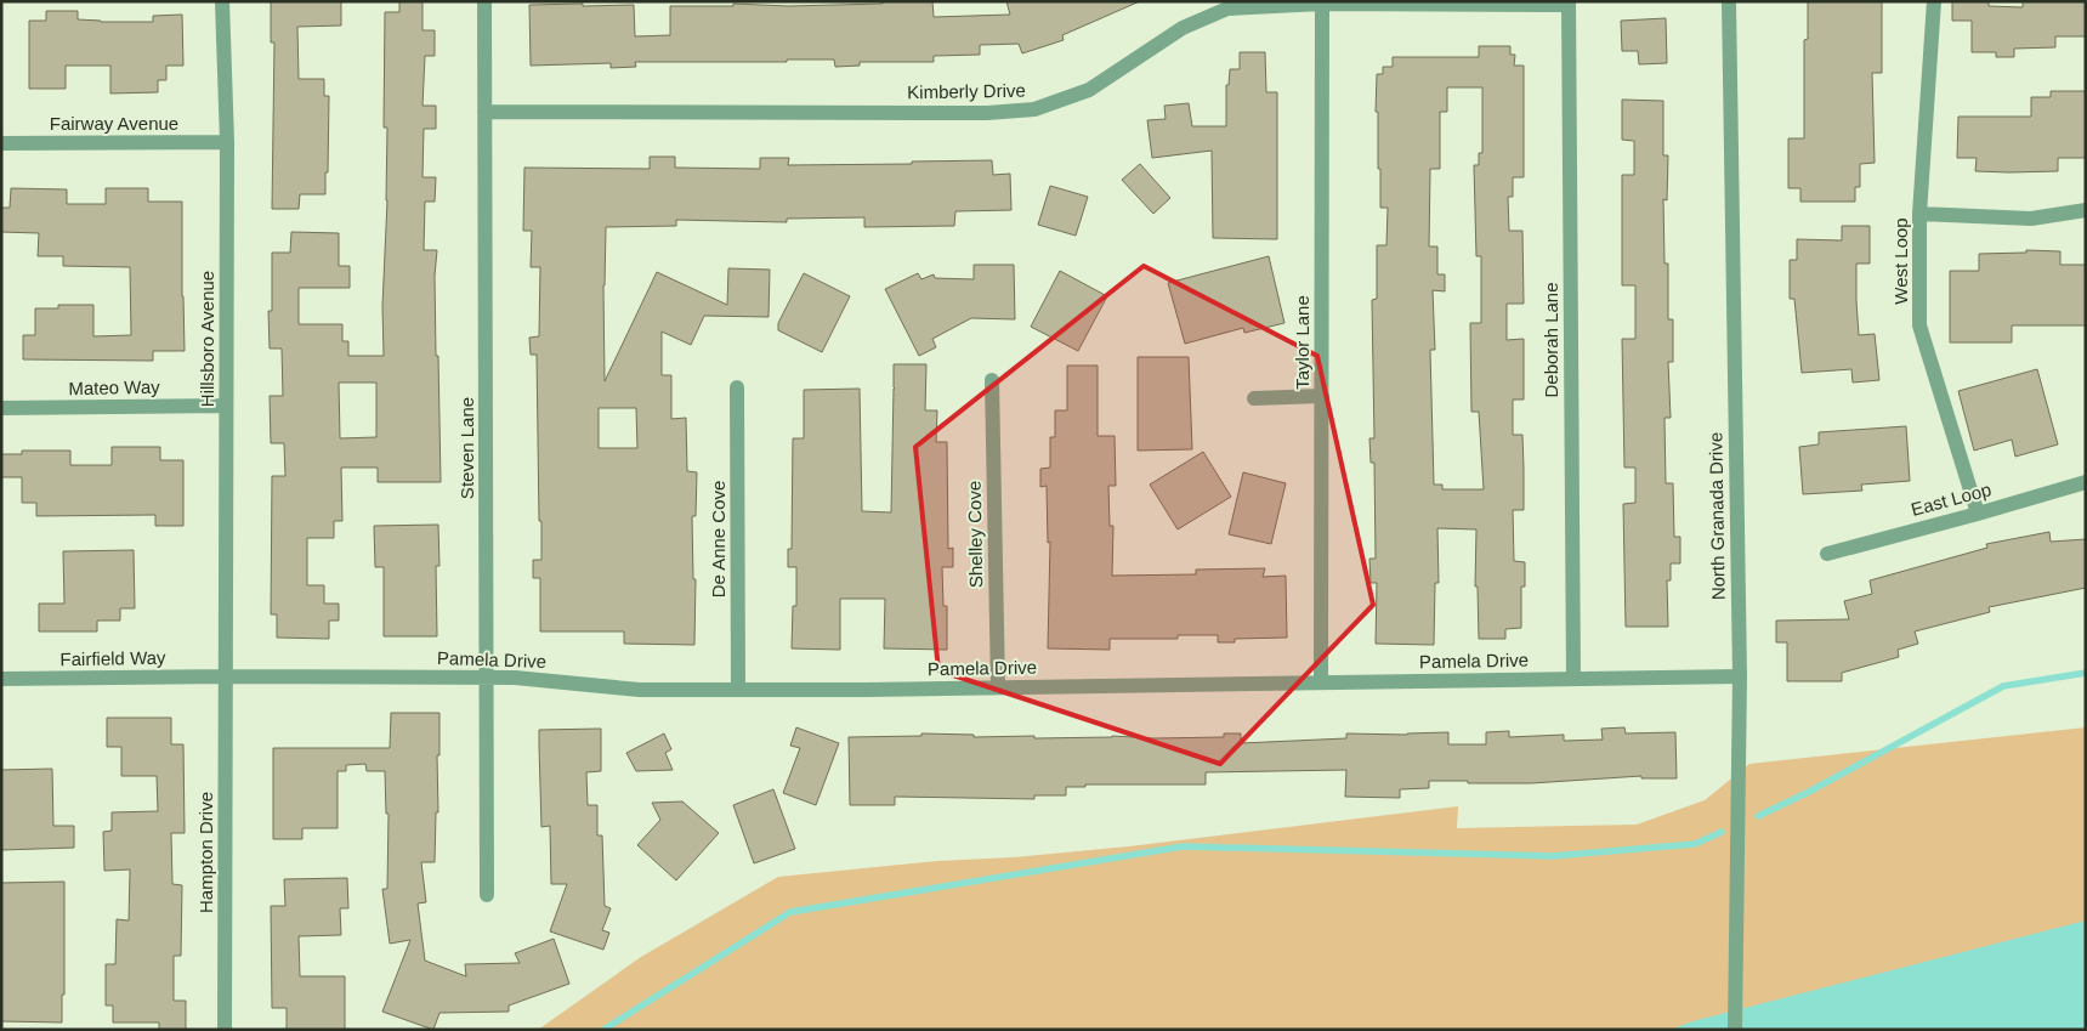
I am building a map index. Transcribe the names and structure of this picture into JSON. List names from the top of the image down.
{
  "streets": {
    "street": [
      "Kimberly Drive",
      "Fairway Avenue",
      "West Loop",
      "Hillsboro Avenue",
      "Deborah Lane",
      "Taylor Lane",
      "Mateo Way",
      "Steven Lane",
      "East Loop",
      "North Granada Drive",
      "Shelley Cove",
      "De Anne Cove",
      "Fairfield Way",
      "Pamela Drive",
      "Hampton Drive"
    ]
  },
  "crossings": [
    ["Kimberly Drive", "Deborah Lane"],
    ["Kimberly Drive", "Taylor Lane"],
    ["Kimberly Drive", "Steven Lane"],
    ["Fairway Avenue", "Hillsboro Avenue"],
    ["West Loop", "East Loop"],
    ["Hillsboro Avenue", "Mateo Way"],
    ["Hillsboro Avenue", "Fairfield Way"],
    ["Hillsboro Avenue", "Pamela Drive"],
    ["Hillsboro Avenue", "Hampton Drive"],
    ["Deborah Lane", "Pamela Drive"],
    ["Taylor Lane", "Pamela Drive"],
    ["Steven Lane", "Pamela Drive"],
    ["North Granada Drive", "Pamela Drive"],
    ["Shelley Cove", "Pamela Drive"],
    ["De Anne Cove", "Pamela Drive"],
    ["Fairfield Way", "Pamela Drive"],
    ["Fairfield Way", "Hampton Drive"],
    ["Pamela Drive", "Hampton Drive"]
  ]
}
